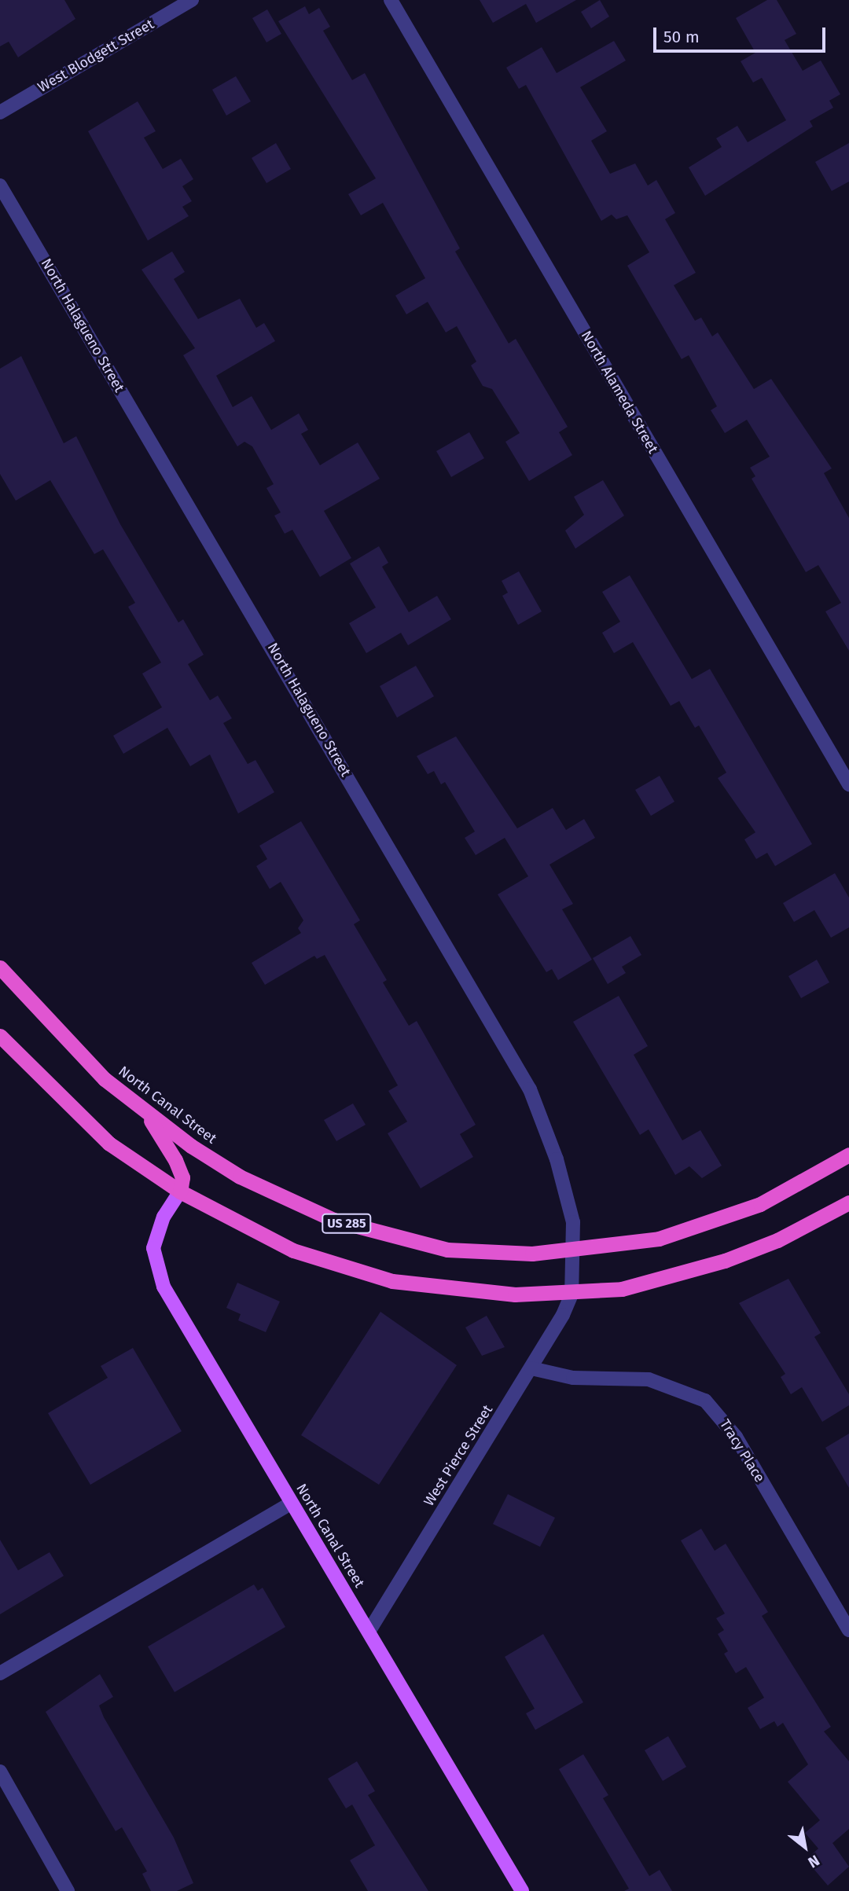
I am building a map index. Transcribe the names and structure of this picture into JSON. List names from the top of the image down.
{
  "streets": {
    "highway": ["North Canal Street", "US 285"],
    "street": [
      "West Blodgett Street",
      "North Halagueno Street",
      "North Alameda Street",
      "Tracy Place",
      "West Pierce Street"
    ]
  },
  "crossings": [
    ["North Halagueno Street", "North Canal Street"],
    ["North Halagueno Street", "US 285"],
    ["North Halagueno Street", "West Pierce Street"],
    ["North Canal Street", "US 285"],
    ["North Canal Street", "West Pierce Street"],
    ["US 285", "West Pierce Street"],
    ["Tracy Place", "West Pierce Street"]
  ],
  "scale_bar": "50 m",
  "north": "bottom right"
}
